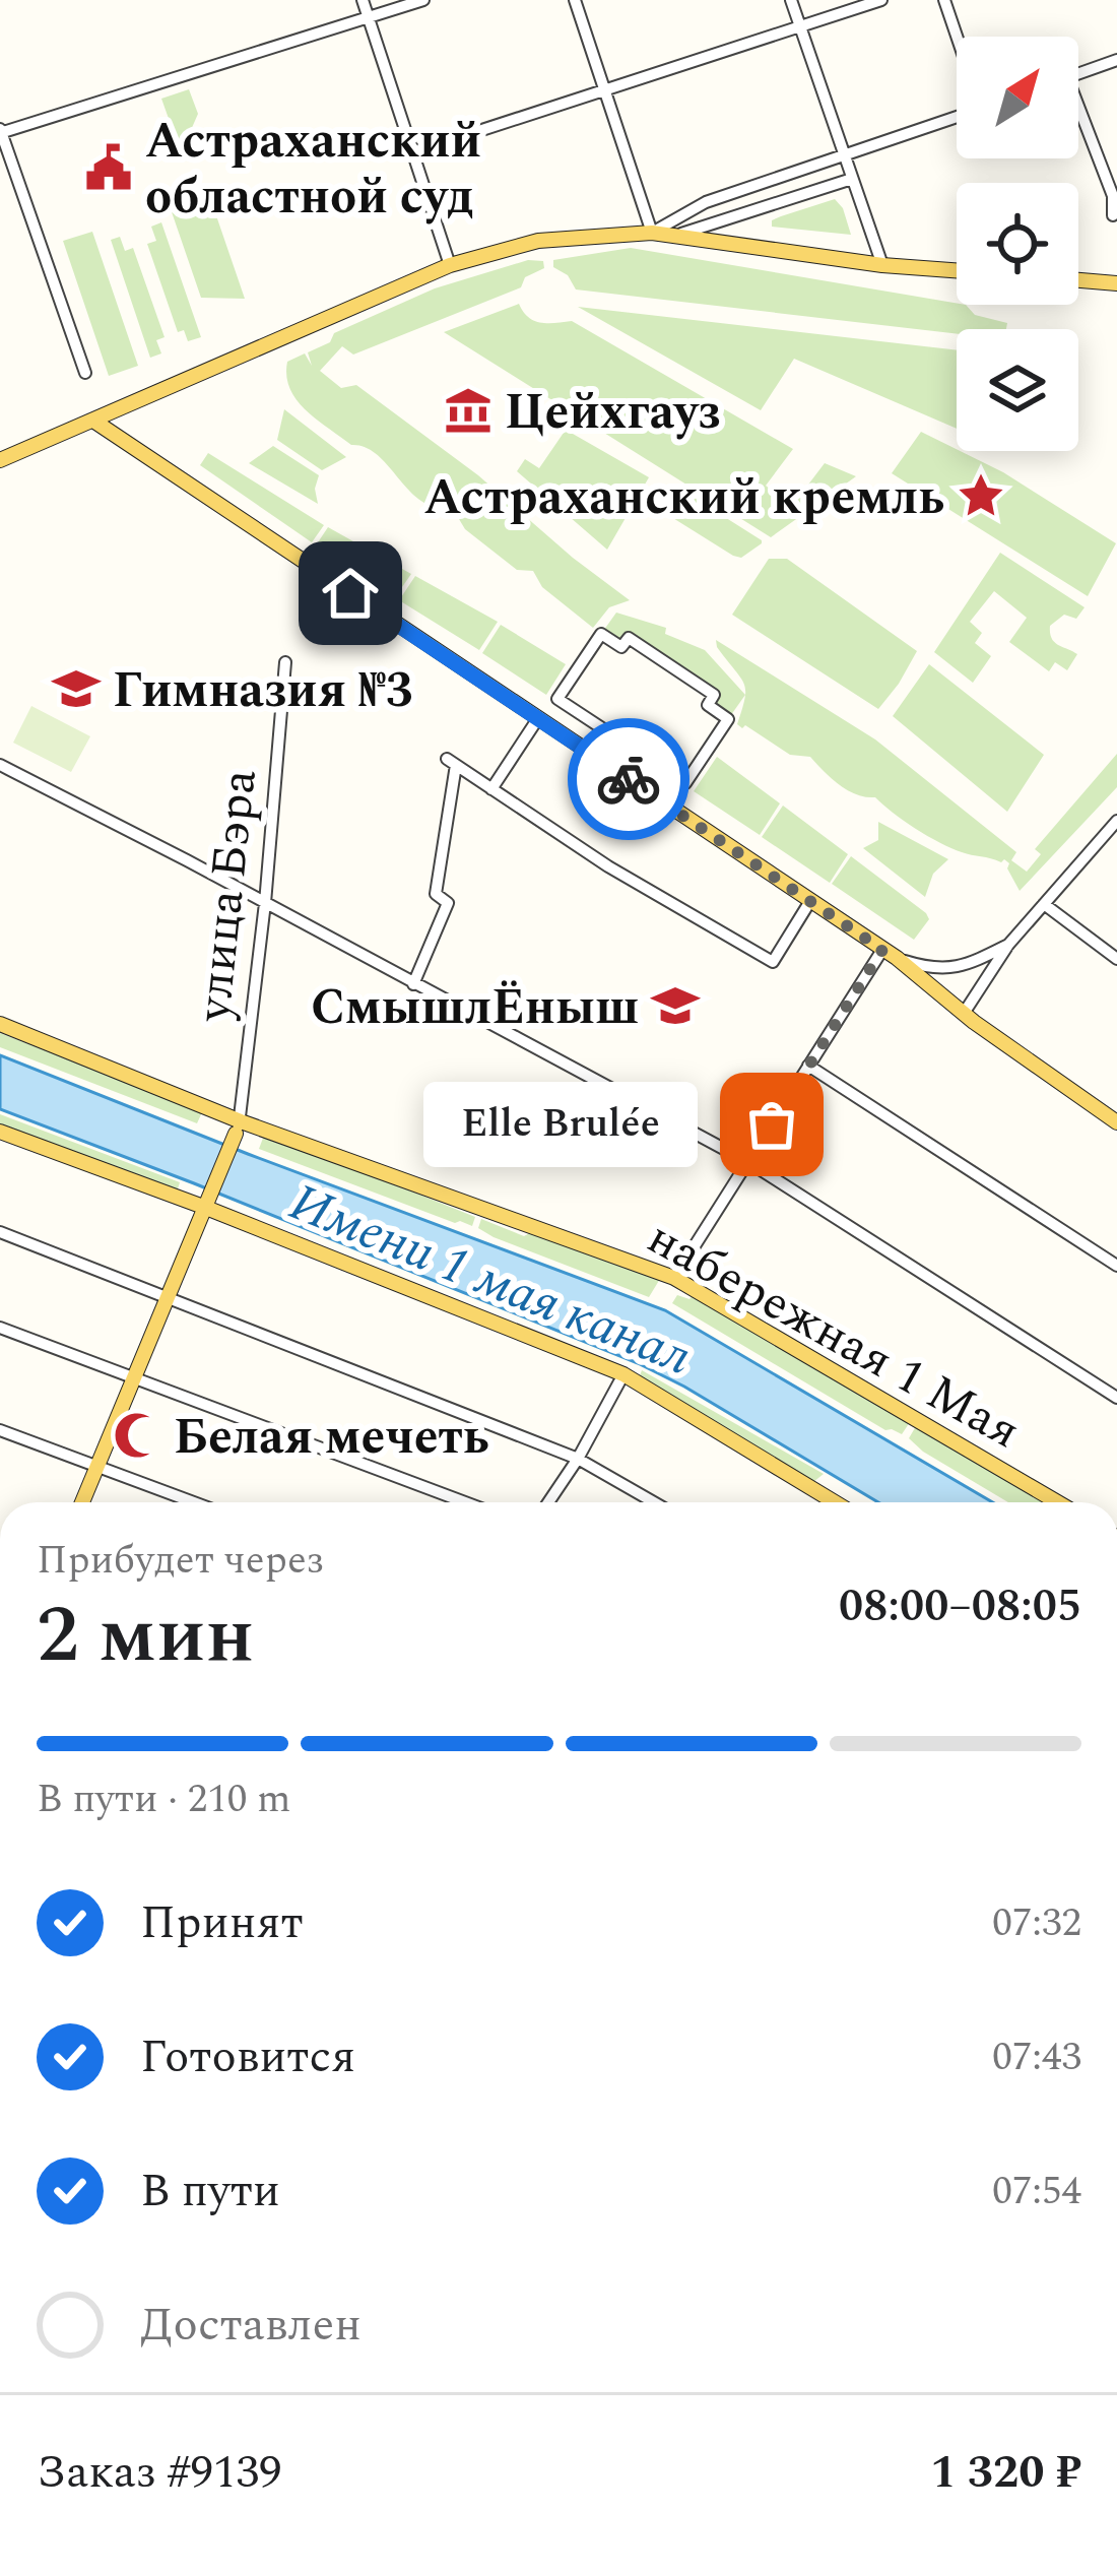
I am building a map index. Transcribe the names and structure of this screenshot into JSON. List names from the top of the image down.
{
  "streets": {
    "main road": ["набережная 1 Мая"],
    "street": ["улица Бэра"]
  },
  "crossings": [
    ["улица Бэра", "набережная 1 Мая"]
  ],
  "water": ["Имени 1 мая канал"],
  "places": {
    "public building": ["Астраханский областной суд"],
    "museum": ["Цейхгауз"],
    "place": ["Астраханский кремль"],
    "school or university": ["Гимназия №3", "СмышлЁныш"],
    "other": ["Elle Brulée"],
    "mosque": ["Белая мечеть"]
  },
  "north": "top right",
  "page": {
    "bubble": "Elle Brulée",
    "heading": ["2 мин", "Прибудет через", "08:00–08:05"],
    "panel": ["Заказ #9139", "1 320 ₽"],
    "bar": "В пути · 210 m",
    "list": [
      ["Принят", "07:32"],
      ["Готовится", "07:43"],
      ["В пути", "07:54"],
      "Доставлен"
    ]
  }
}
